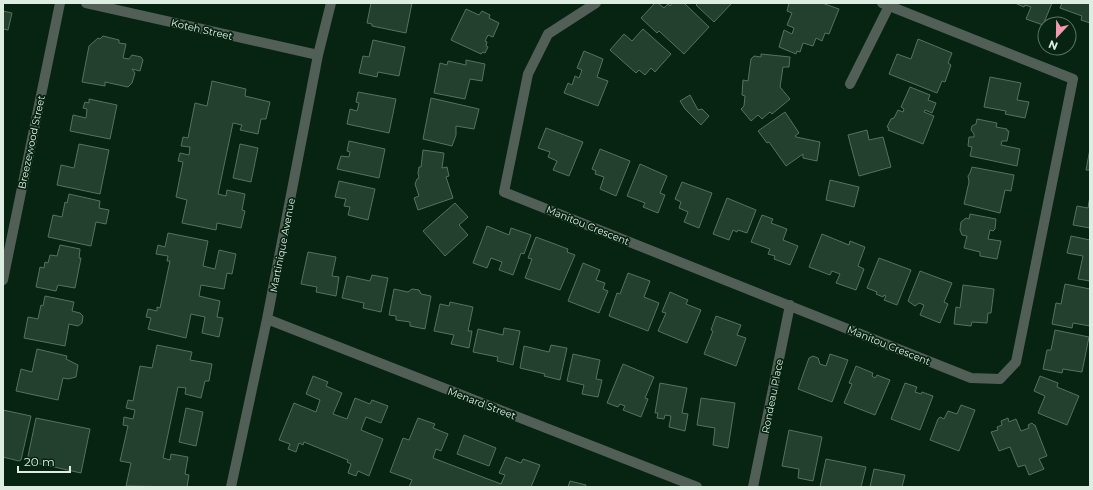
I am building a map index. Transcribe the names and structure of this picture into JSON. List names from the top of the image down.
{
  "streets": {
    "street": [
      "Koteh Street",
      "Breezewood Street",
      "Manitou Crescent",
      "Martinique Avenue",
      "Rondeau Place",
      "Menard Street"
    ]
  },
  "crossings": [
    ["Koteh Street", "Martinique Avenue"],
    ["Manitou Crescent", "Rondeau Place"],
    ["Martinique Avenue", "Menard Street"]
  ],
  "scale_bar": "20 m",
  "north": "bottom"
}
